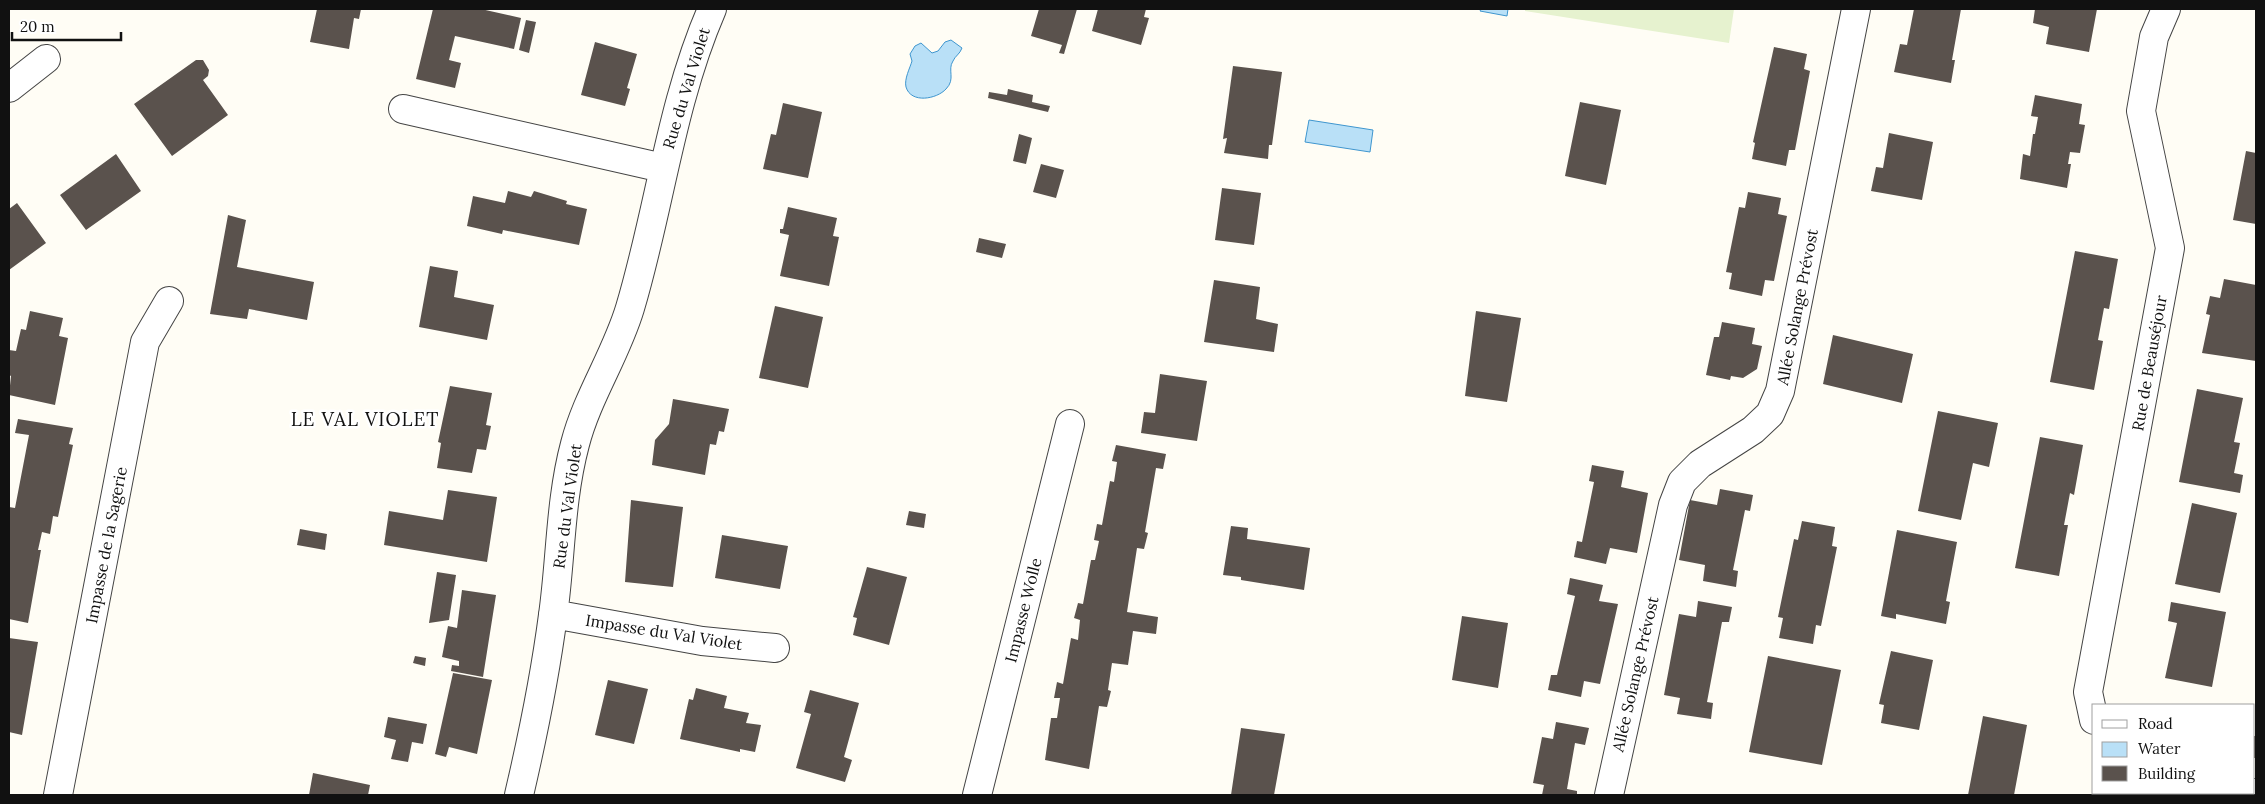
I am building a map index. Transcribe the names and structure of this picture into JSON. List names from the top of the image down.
{
  "streets": {
    "street": [
      "Rue du Val Violet",
      "Allée Solange Prévost",
      "Rue de Beauséjour",
      "Impasse de la Sagerie",
      "Impasse Wolle",
      "Impasse du Val Violet"
    ]
  },
  "crossings": [
    ["Rue du Val Violet", "Impasse du Val Violet"]
  ],
  "districts": ["LE VAL VIOLET"],
  "legend": ["Road", "Water", "Building"],
  "scale_bar": "20 m"
}
